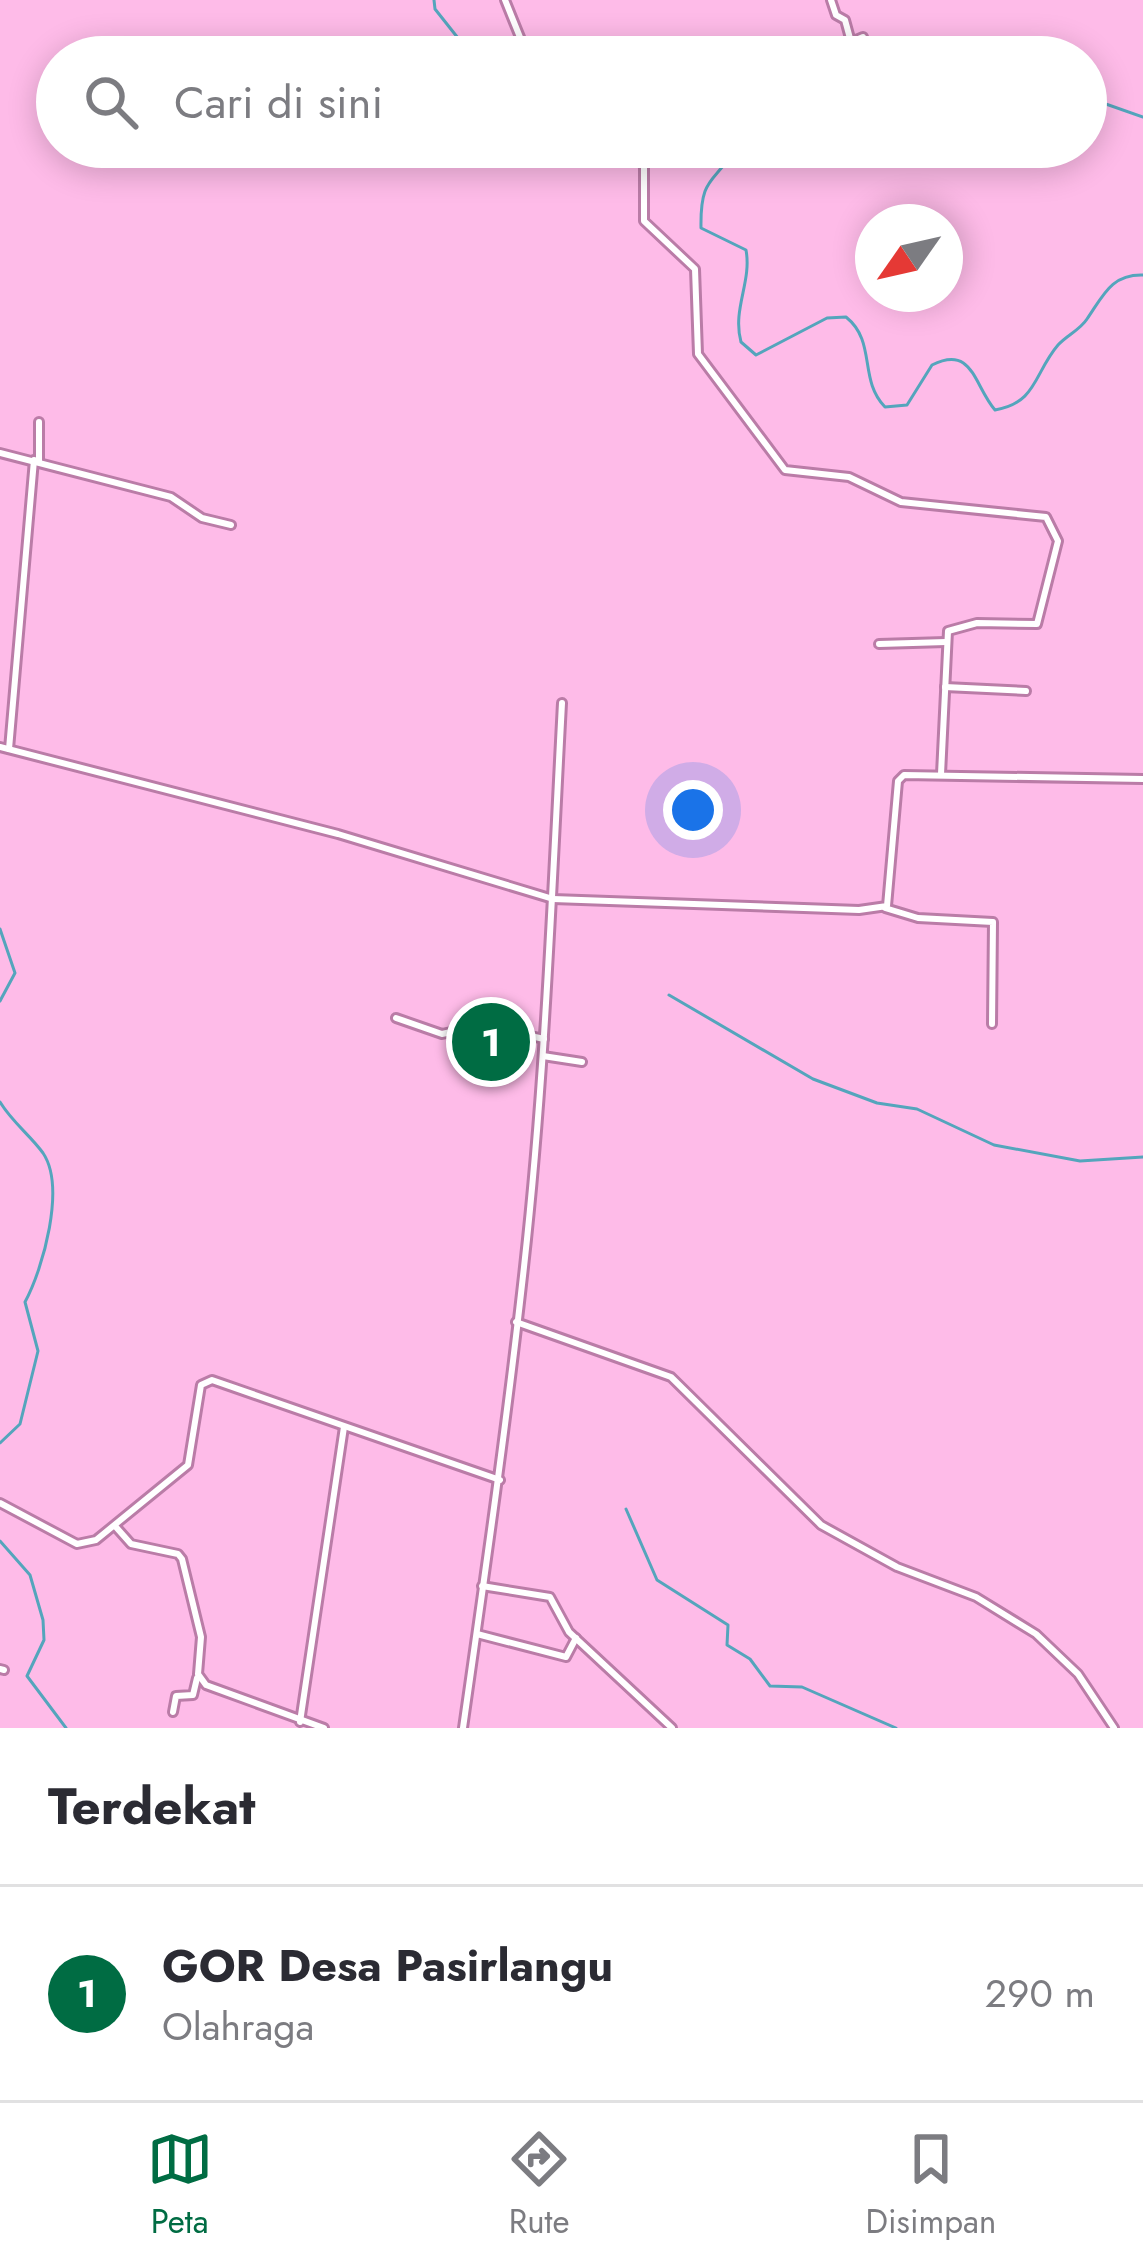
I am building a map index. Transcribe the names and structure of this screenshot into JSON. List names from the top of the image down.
{
  "north": "bottom left",
  "page": {
    "search": "Cari di sini",
    "pins": "1",
    "heading": "Terdekat",
    "list": [
      {
        "mark": "1",
        "name": "GOR Desa Pasirlangu",
        "note": "Olahraga",
        "value": "290 m"
      }
    ],
    "nav": ["Peta", "Rute", "Disimpan"]
  }
}
